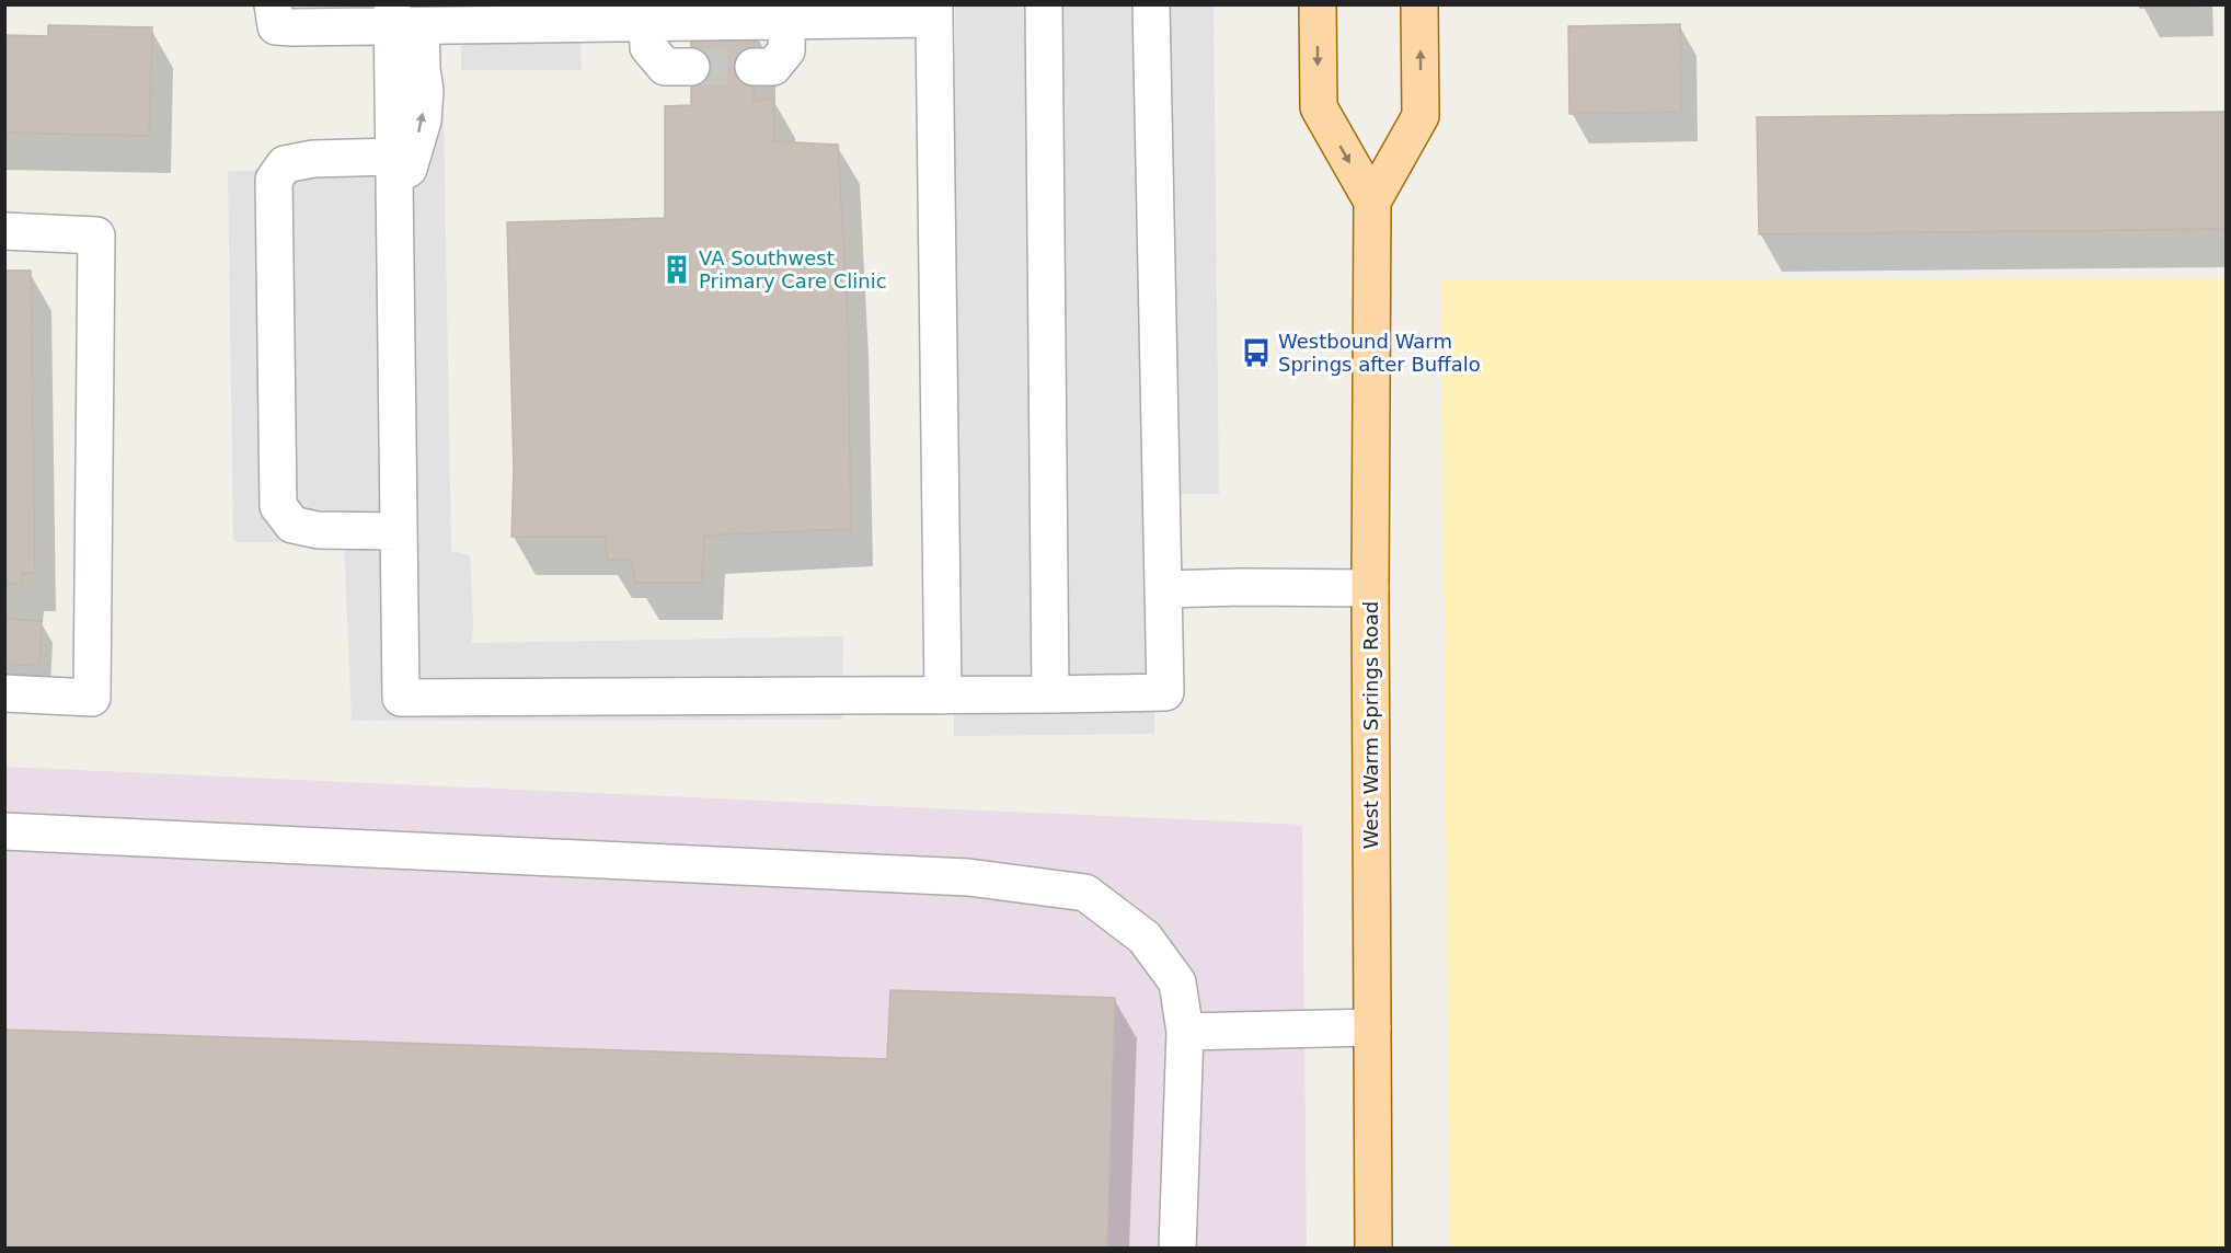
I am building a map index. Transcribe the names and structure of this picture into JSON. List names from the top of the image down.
{
  "streets": {
    "main road": ["West Warm Springs Road"]
  },
  "places": {
    "building": ["VA Southwest Primary Care Clinic"],
    "bus stop": ["Westbound Warm Springs after Buffalo"]
  }
}
